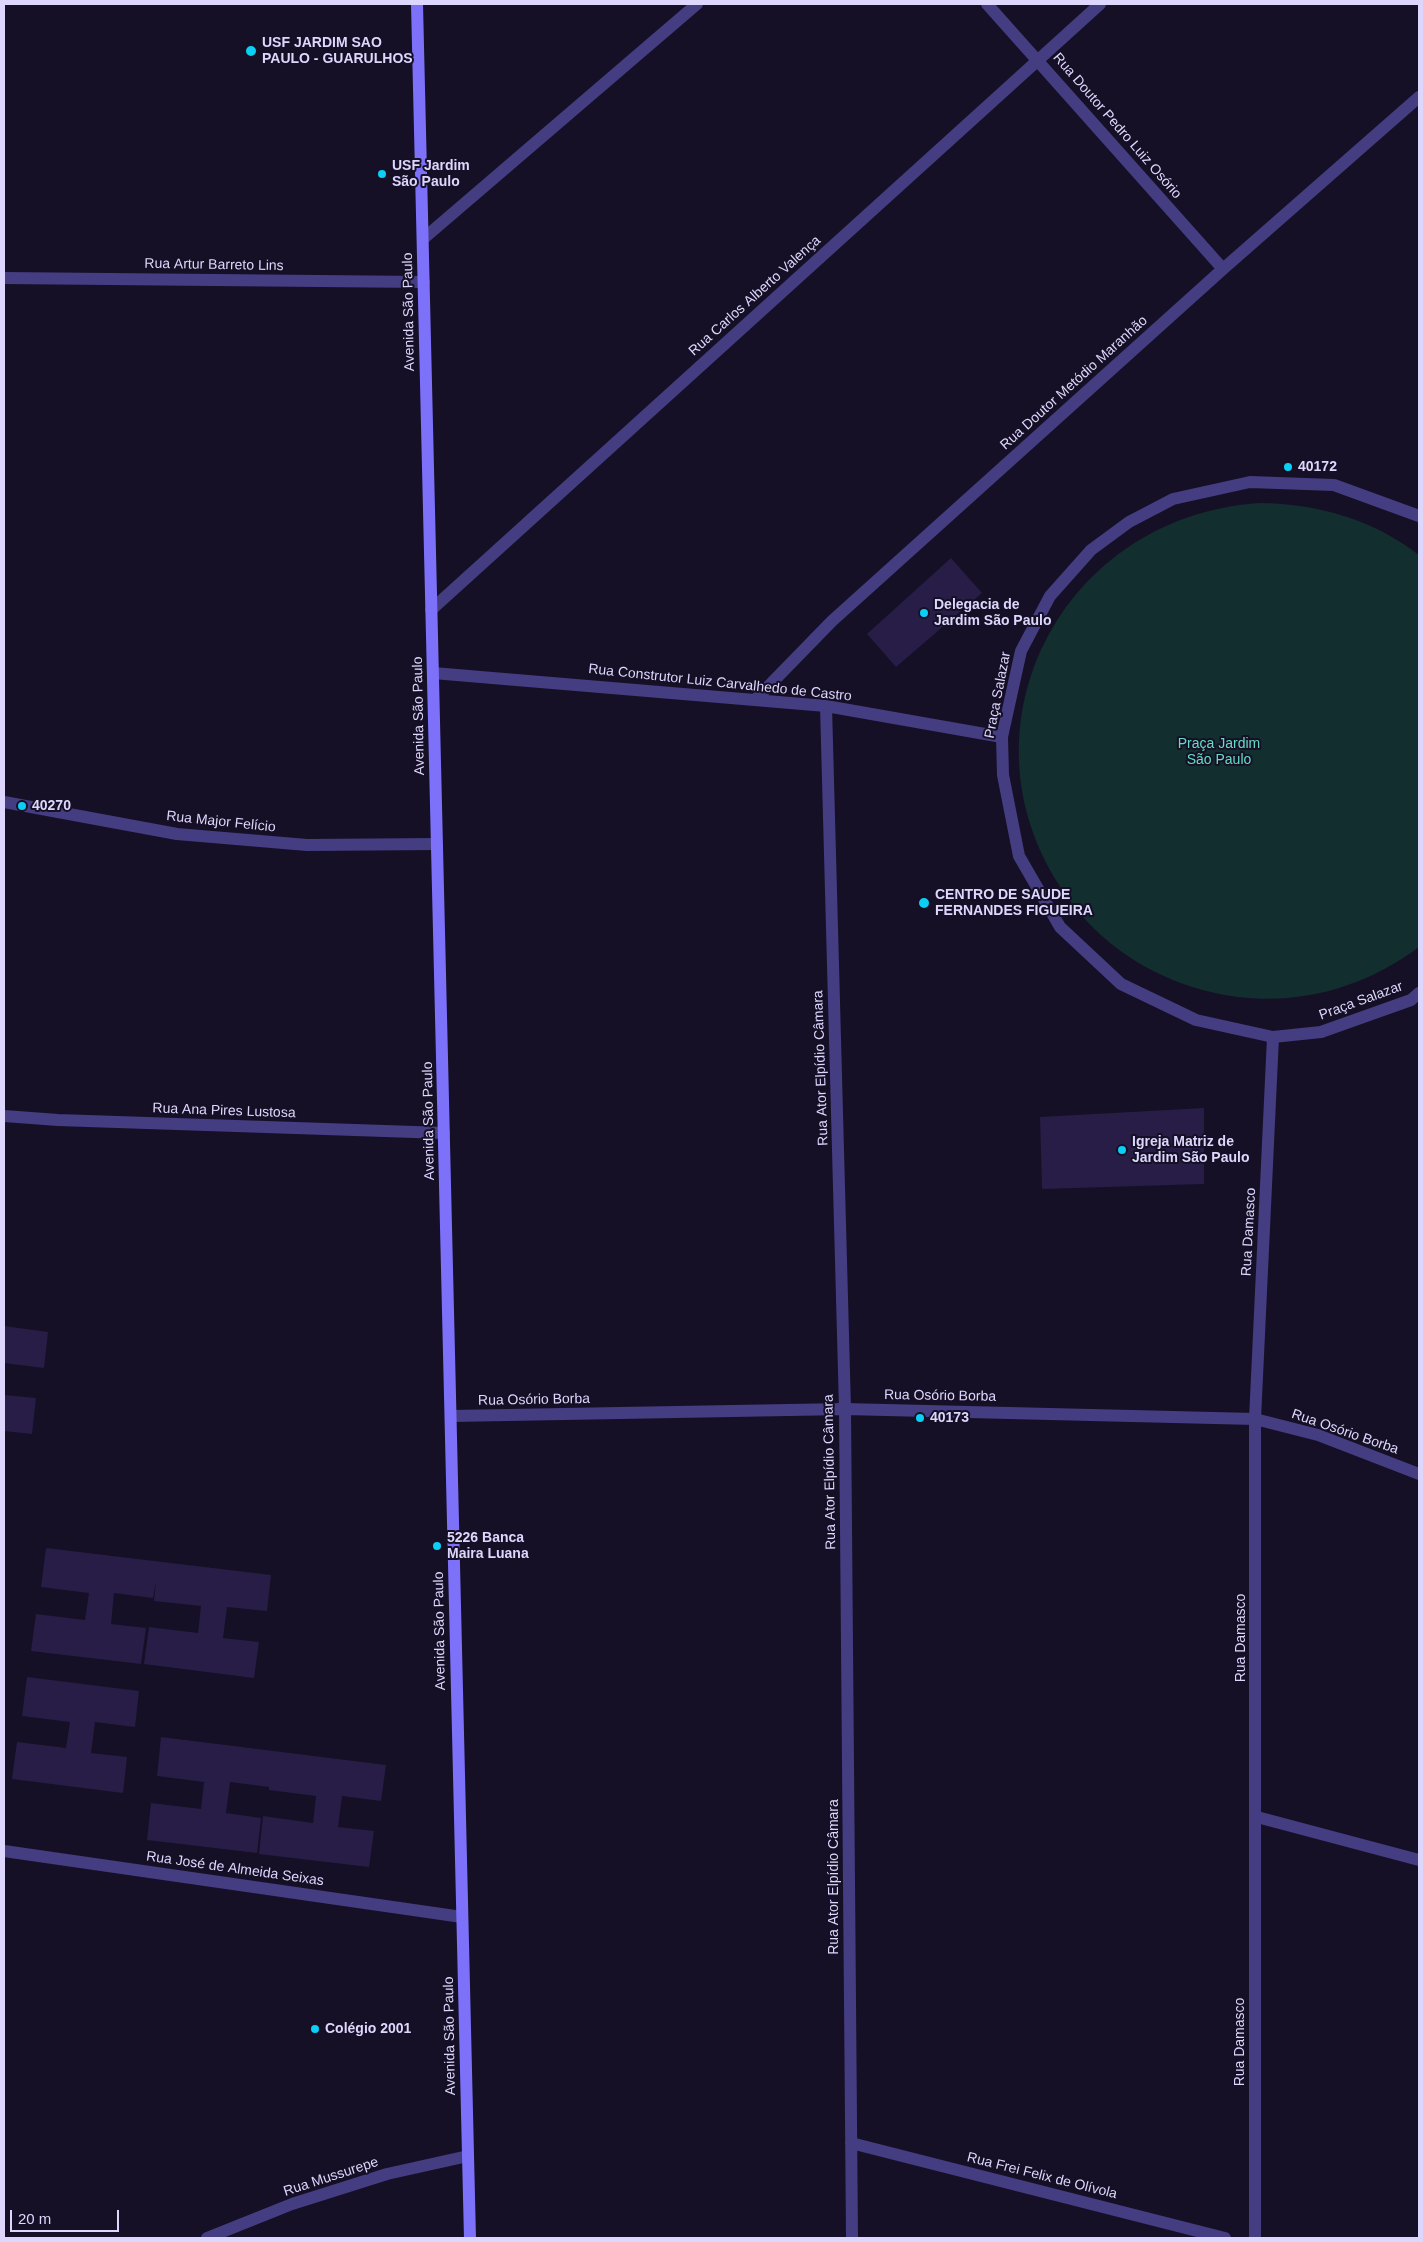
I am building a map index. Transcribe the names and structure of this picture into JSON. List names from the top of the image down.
{
  "streets": {
    "main road": ["Avenida São Paulo"],
    "street": [
      "Rua Doutor Pedro Luiz Osório",
      "Rua Artur Barreto Lins",
      "Rua Carlos Alberto Valença",
      "Rua Doutor Metódio Maranhão",
      "Rua Construtor Luiz Carvalhedo de Castro",
      "Praça Salazar",
      "Rua Major Felício",
      "Rua Ator Elpídio Câmara",
      "Rua Ana Pires Lustosa",
      "Rua Damasco",
      "Rua Osório Borba",
      "Rua José de Almeida Seixas",
      "Rua Frei Felix de Olívola",
      "Rua Mussurepe"
    ]
  },
  "crossings": [
    ["Rua Doutor Pedro Luiz Osório", "Rua Carlos Alberto Valença"],
    ["Rua Doutor Pedro Luiz Osório", "Rua Doutor Metódio Maranhão"],
    ["Rua Artur Barreto Lins", "Avenida São Paulo"],
    ["Rua Carlos Alberto Valença", "Avenida São Paulo"],
    ["Avenida São Paulo", "Rua Construtor Luiz Carvalhedo de Castro"],
    ["Avenida São Paulo", "Rua Major Felício"],
    ["Avenida São Paulo", "Rua Ana Pires Lustosa"],
    ["Avenida São Paulo", "Rua Osório Borba"],
    ["Avenida São Paulo", "Rua José de Almeida Seixas"],
    ["Avenida São Paulo", "Rua Mussurepe"],
    ["Rua Doutor Metódio Maranhão", "Rua Construtor Luiz Carvalhedo de Castro"],
    ["Rua Construtor Luiz Carvalhedo de Castro", "Praça Salazar"],
    ["Rua Construtor Luiz Carvalhedo de Castro", "Rua Ator Elpídio Câmara"],
    ["Praça Salazar", "Rua Damasco"],
    ["Rua Ator Elpídio Câmara", "Rua Osório Borba"],
    ["Rua Ator Elpídio Câmara", "Rua Frei Felix de Olívola"],
    ["Rua Damasco", "Rua Osório Borba"]
  ],
  "parks": ["Praça Jardim São Paulo"],
  "places": [
    "USF JARDIM SAO PAULO - GUARULHOS",
    "USF Jardim São Paulo",
    "40172",
    "Delegacia de Jardim São Paulo",
    "40270",
    "CENTRO DE SAUDE FERNANDES FIGUEIRA",
    "Igreja Matriz de Jardim São Paulo",
    "40173",
    "5226 Banca Maira Luana",
    "Colégio 2001"
  ],
  "scale_bar": "20 m"
}
